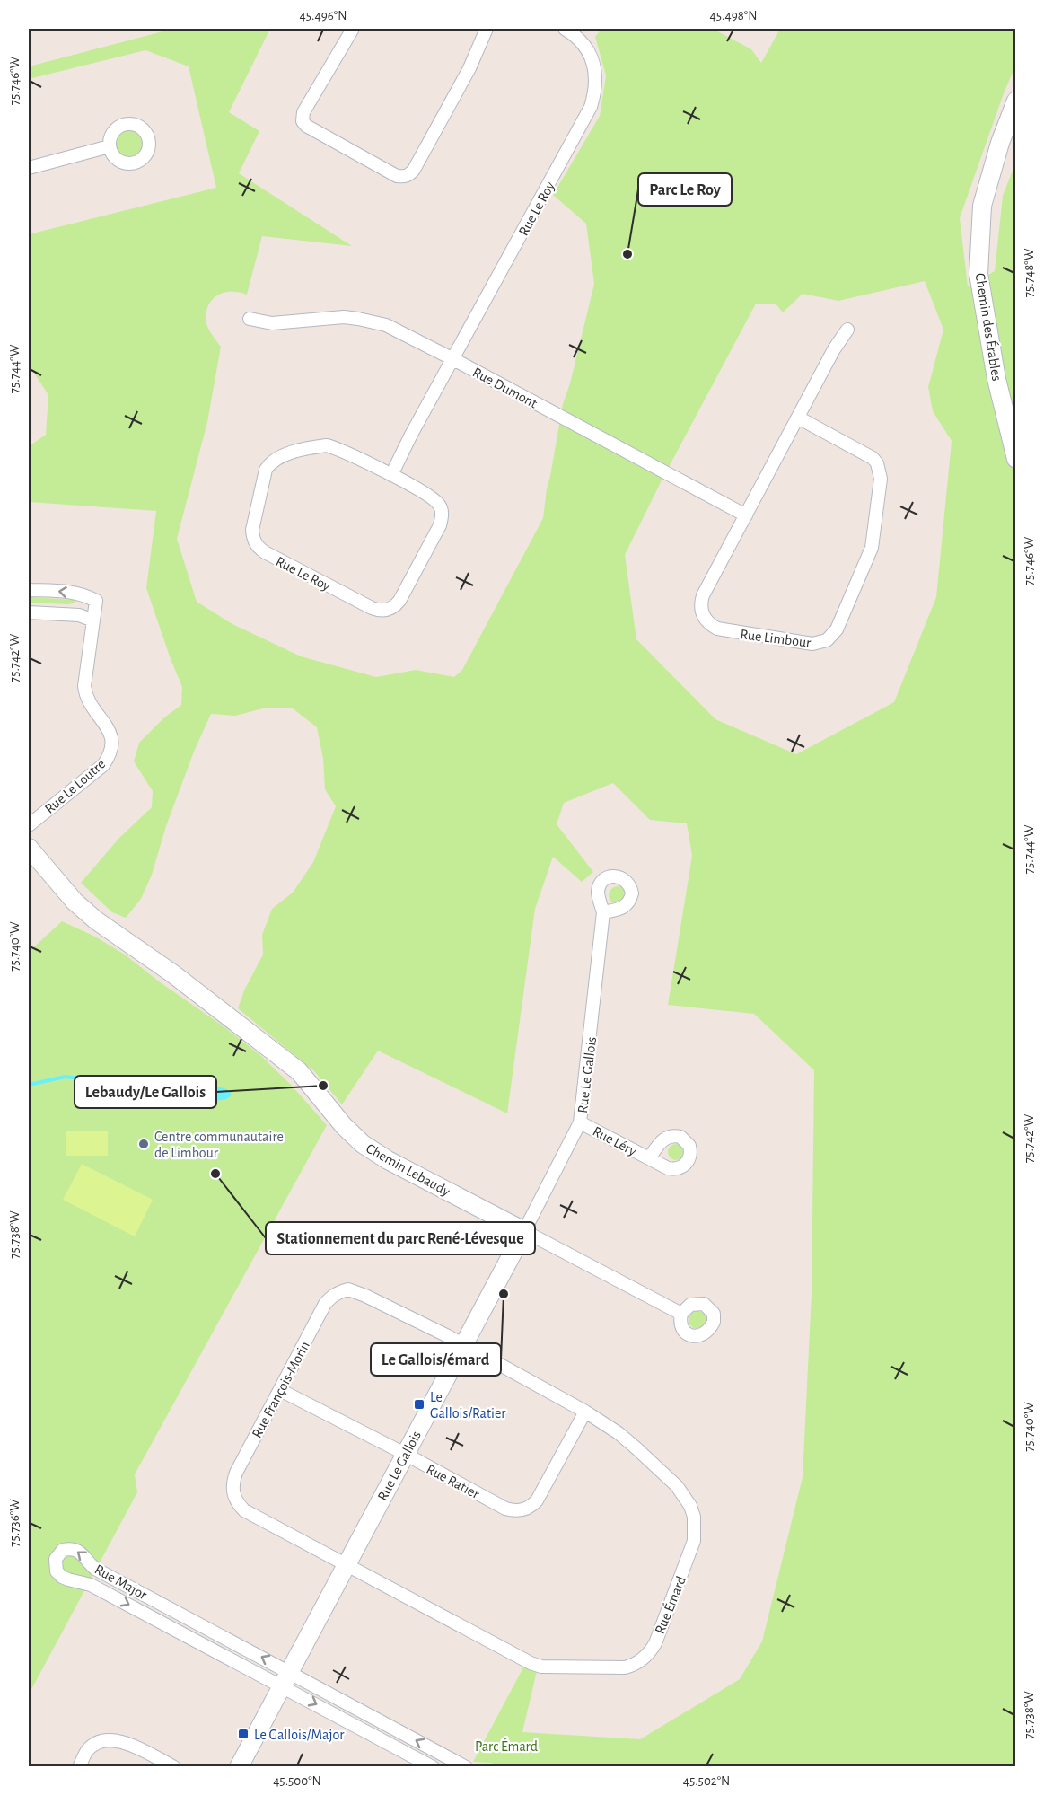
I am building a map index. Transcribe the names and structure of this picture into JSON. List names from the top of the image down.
{
  "streets": {
    "street": [
      "Rue Le Roy",
      "Chemin des Érables",
      "Rue Dumont",
      "Rue Limbour",
      "Rue Le Loutre",
      "Rue Le Gallois",
      "Rue Léry",
      "Chemin Lebaudy",
      "Rue François-Morin",
      "Rue Ratier",
      "Rue Major",
      "Rue Émard"
    ]
  },
  "crossings": [
    ["Rue Le Roy", "Rue Dumont"],
    ["Rue Dumont", "Rue Limbour"],
    ["Rue Le Gallois", "Rue Léry"],
    ["Rue Le Gallois", "Chemin Lebaudy"],
    ["Rue Le Gallois", "Rue François-Morin"],
    ["Rue Le Gallois", "Rue Ratier"],
    ["Rue Le Gallois", "Rue Major"],
    ["Rue Le Gallois", "Rue Émard"],
    ["Rue François-Morin", "Rue Ratier"],
    ["Rue François-Morin", "Rue Émard"],
    ["Rue Ratier", "Rue Émard"]
  ],
  "parks": ["Parc Émard"],
  "places": {
    "other": [
      "Parc Le Roy",
      "Lebaudy/Le Gallois",
      "Centre communautaire de Limbour",
      "Stationnement du parc René-Lévesque",
      "Le Gallois/émard"
    ],
    "transit": ["Le Gallois/Ratier", "Le Gallois/Major"]
  },
  "coordinates": [
    "45.496°N",
    "45.498°N",
    "75.746°W",
    "75.748°W",
    "75.744°W",
    "75.742°W",
    "75.740°W",
    "75.738°W",
    "75.736°W",
    "45.500°N",
    "45.502°N"
  ]
}
